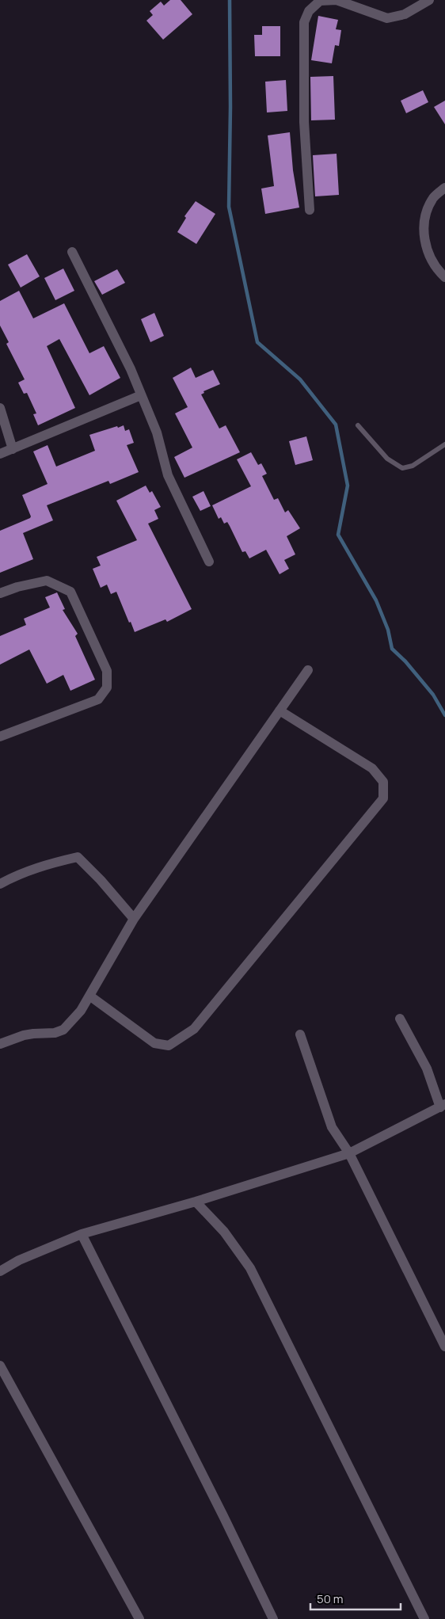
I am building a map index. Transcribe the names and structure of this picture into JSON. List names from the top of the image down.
{
  "scale_bar": "50 m"
}
